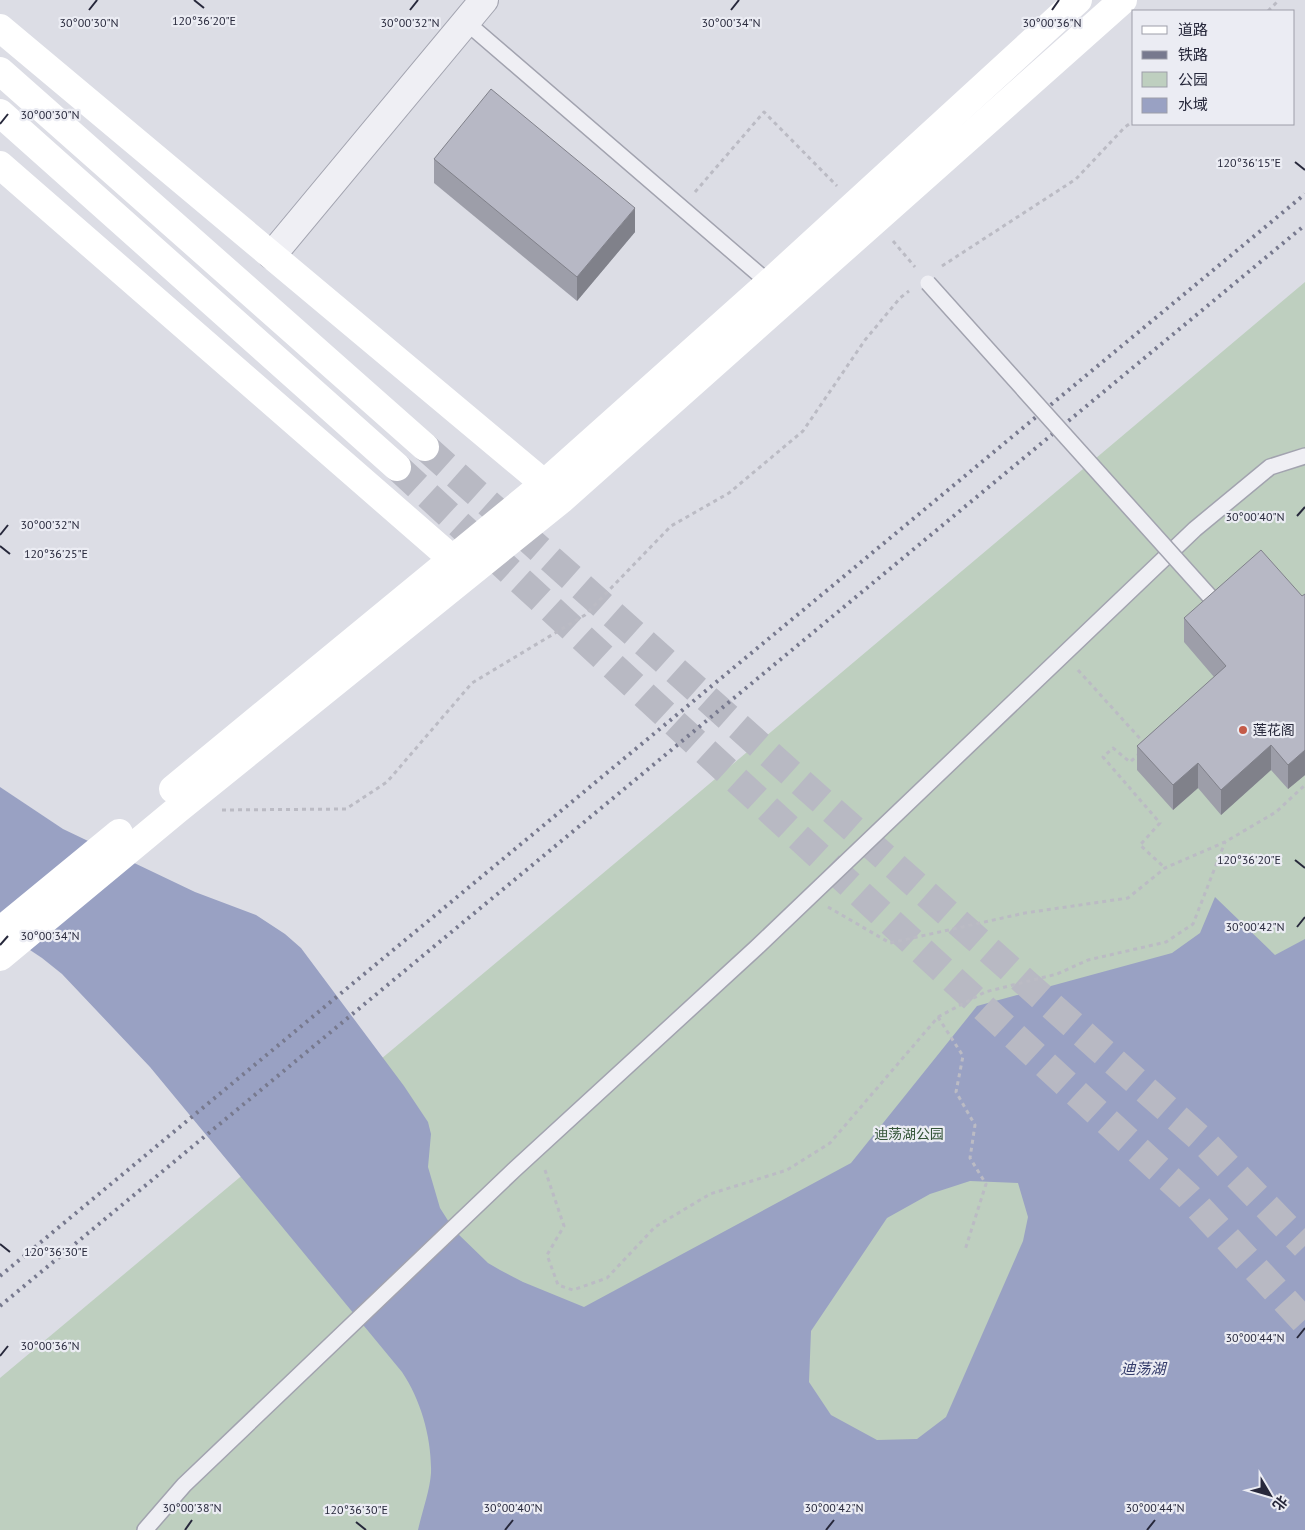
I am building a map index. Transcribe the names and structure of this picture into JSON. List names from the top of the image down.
{
  "water": ["迪荡湖"],
  "parks": ["迪荡湖公园"],
  "places": ["莲花阁"],
  "legend": [
    "道路",
    "铁路",
    "公园",
    "水域"
  ],
  "north": "bottom right",
  "coordinates": [
    "120°36'20\"E",
    "30°00'32\"N",
    "30°00'34\"N",
    "30°00'30\"N",
    "30°00'36\"N",
    "120°36'15\"E",
    "30°00'40\"N",
    "120°36'25\"E",
    "30°00'42\"N",
    "120°36'30\"E",
    "30°00'44\"N",
    "30°00'38\"N"
  ]
}
